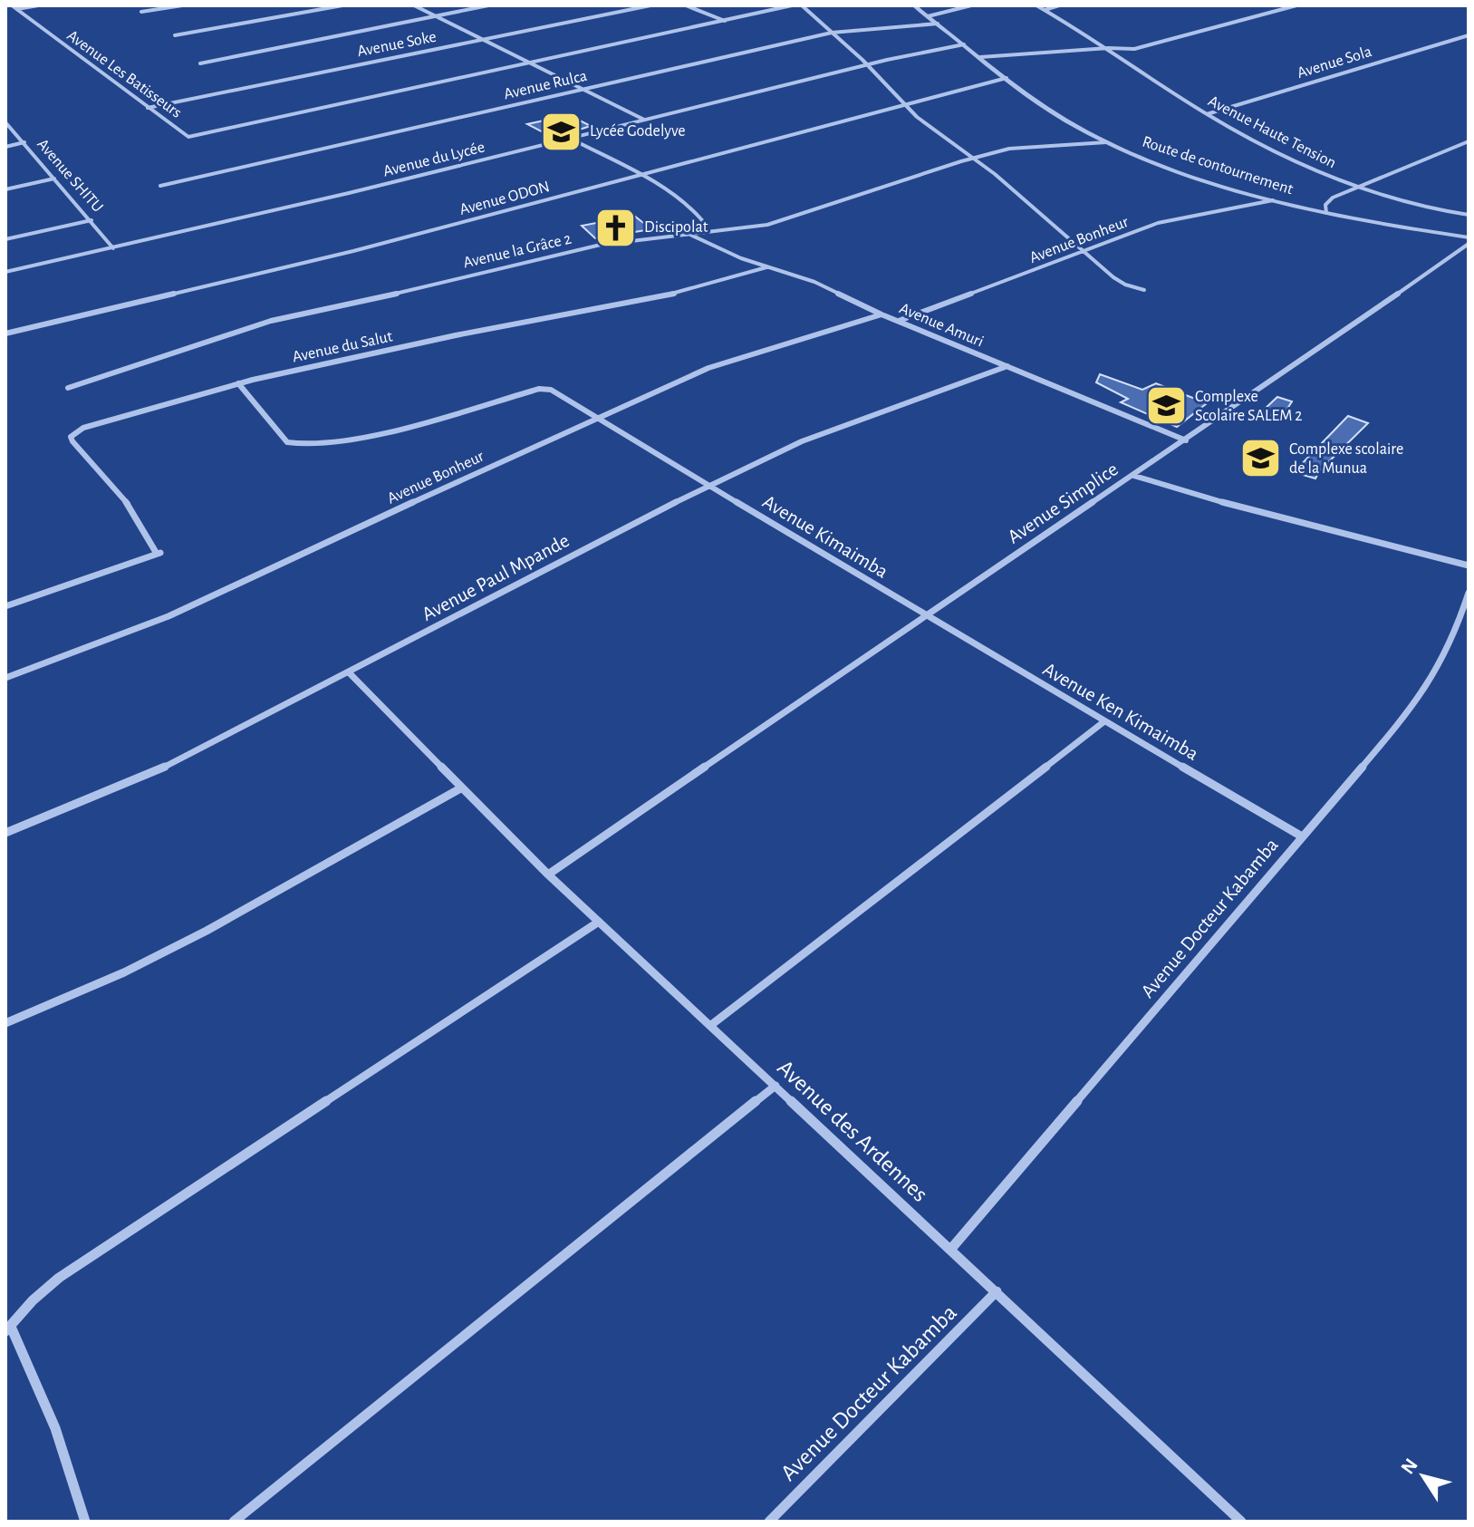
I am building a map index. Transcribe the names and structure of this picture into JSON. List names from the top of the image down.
{
  "streets": {
    "street": [
      "Avenue Soke",
      "Avenue Sola",
      "Avenue Les Batisseurs",
      "Avenue Rulca",
      "Avenue Haute Tension",
      "Avenue du Lycée",
      "Route de contournement",
      "Avenue SHITU",
      "Avenue ODON",
      "Avenue Bonheur",
      "Avenue la Grâce 2",
      "Avenue Amuri",
      "Avenue du Salut",
      "Avenue Simplice",
      "Avenue Kimaimba",
      "Avenue Paul Mpande",
      "Avenue Ken Kimaimba",
      "Avenue Docteur Kabamba",
      "Avenue des Ardennes"
    ]
  },
  "crossings": [
    ["Avenue Soke", "Avenue Les Batisseurs"],
    ["Avenue Sola", "Avenue Haute Tension"],
    ["Avenue Rulca", "Route de contournement"],
    ["Avenue du Lycée", "Route de contournement"],
    ["Avenue du Lycée", "Avenue SHITU"],
    ["Route de contournement", "Avenue ODON"],
    ["Route de contournement", "Avenue Bonheur"],
    ["Route de contournement", "Avenue la Grâce 2"],
    ["Avenue Bonheur", "Avenue Amuri"],
    ["Avenue Bonheur", "Avenue Kimaimba"],
    ["Avenue la Grâce 2", "Avenue Amuri"],
    ["Avenue Amuri", "Avenue du Salut"],
    ["Avenue Amuri", "Avenue Simplice"],
    ["Avenue Amuri", "Avenue Paul Mpande"],
    ["Avenue du Salut", "Avenue Kimaimba"],
    ["Avenue Simplice", "Avenue Kimaimba"],
    ["Avenue Simplice", "Avenue Ken Kimaimba"],
    ["Avenue Simplice", "Avenue des Ardennes"],
    ["Avenue Kimaimba", "Avenue Paul Mpande"],
    ["Avenue Kimaimba", "Avenue Ken Kimaimba"],
    ["Avenue Paul Mpande", "Avenue des Ardennes"],
    ["Avenue Ken Kimaimba", "Avenue Docteur Kabamba"],
    ["Avenue Docteur Kabamba", "Avenue des Ardennes"]
  ],
  "places": {
    "school or university": ["Lycée Godelyve", "Complexe Scolaire SALEM 2", "Complexe scolaire de la Munua"],
    "church": ["Discipolat"]
  },
  "north": "top left"
}
